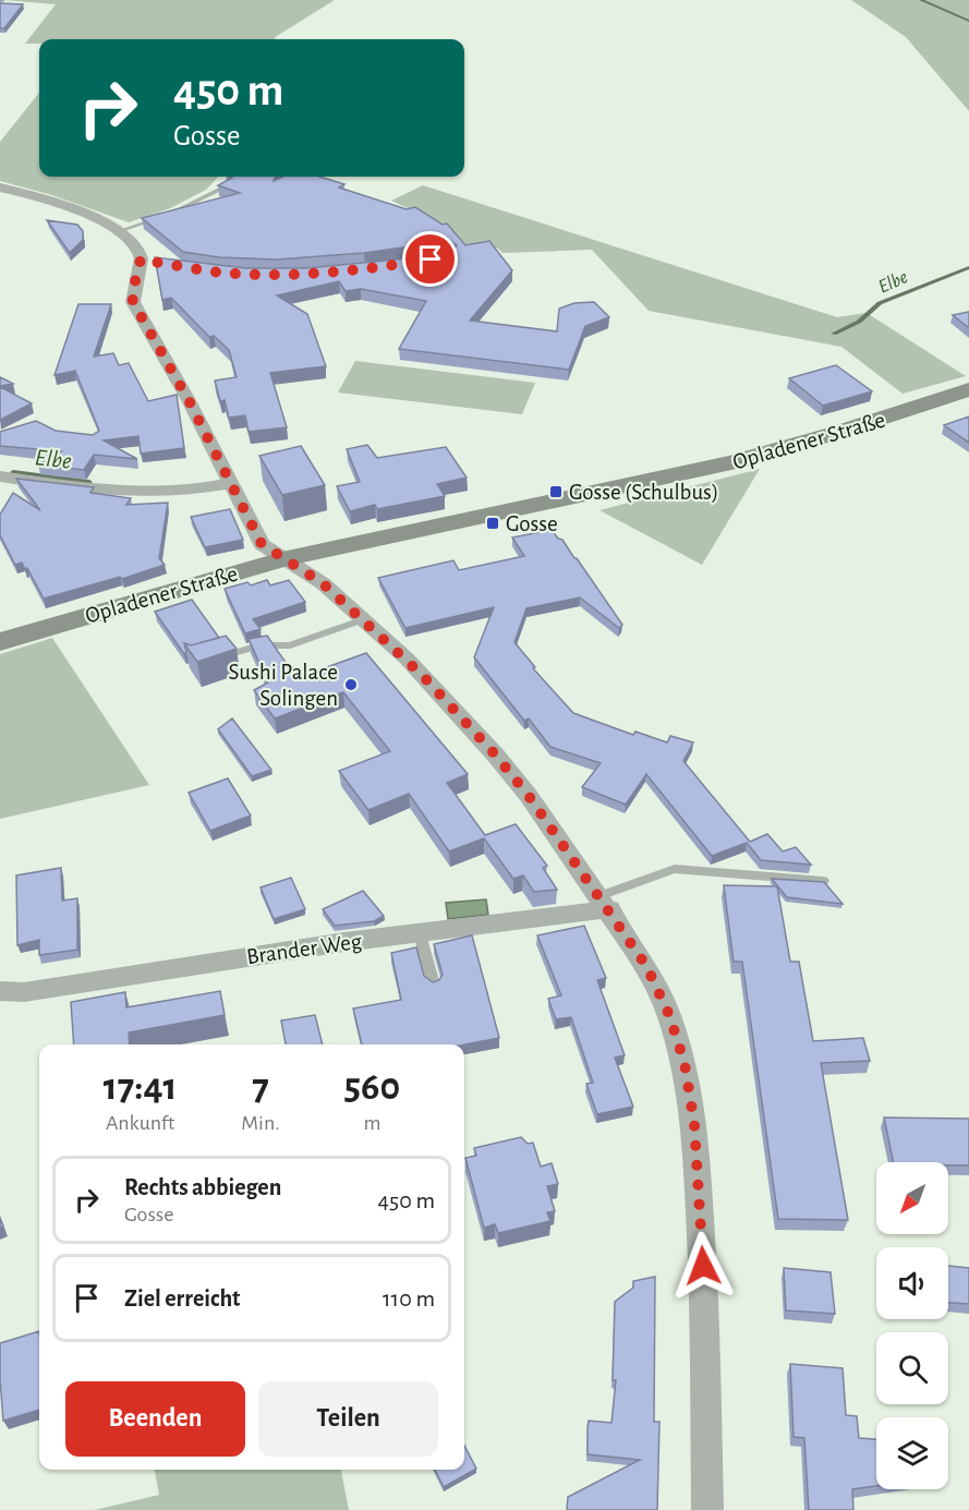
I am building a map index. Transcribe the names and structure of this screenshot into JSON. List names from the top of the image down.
{
  "streets": {
    "main road": ["Opladener Straße"],
    "street": ["Brander Weg"]
  },
  "water": ["Elbe"],
  "places": {
    "transit": ["Gosse (Schulbus)", "Gosse"],
    "other": ["Sushi Palace Solingen"]
  },
  "north": "bottom left",
  "page": {
    "turn": ["450 m", "Gosse"],
    "eta": [
      "17:41",
      "Ankunft",
      "7",
      "Min.",
      "560",
      "m"
    ],
    "list": [
      {
        "name": "Rechts abbiegen",
        "note": "Gosse",
        "value": "450 m"
      },
      {
        "name": "Ziel erreicht",
        "value": "110 m"
      }
    ],
    "buttons": ["Beenden", "Teilen"]
  }
}
